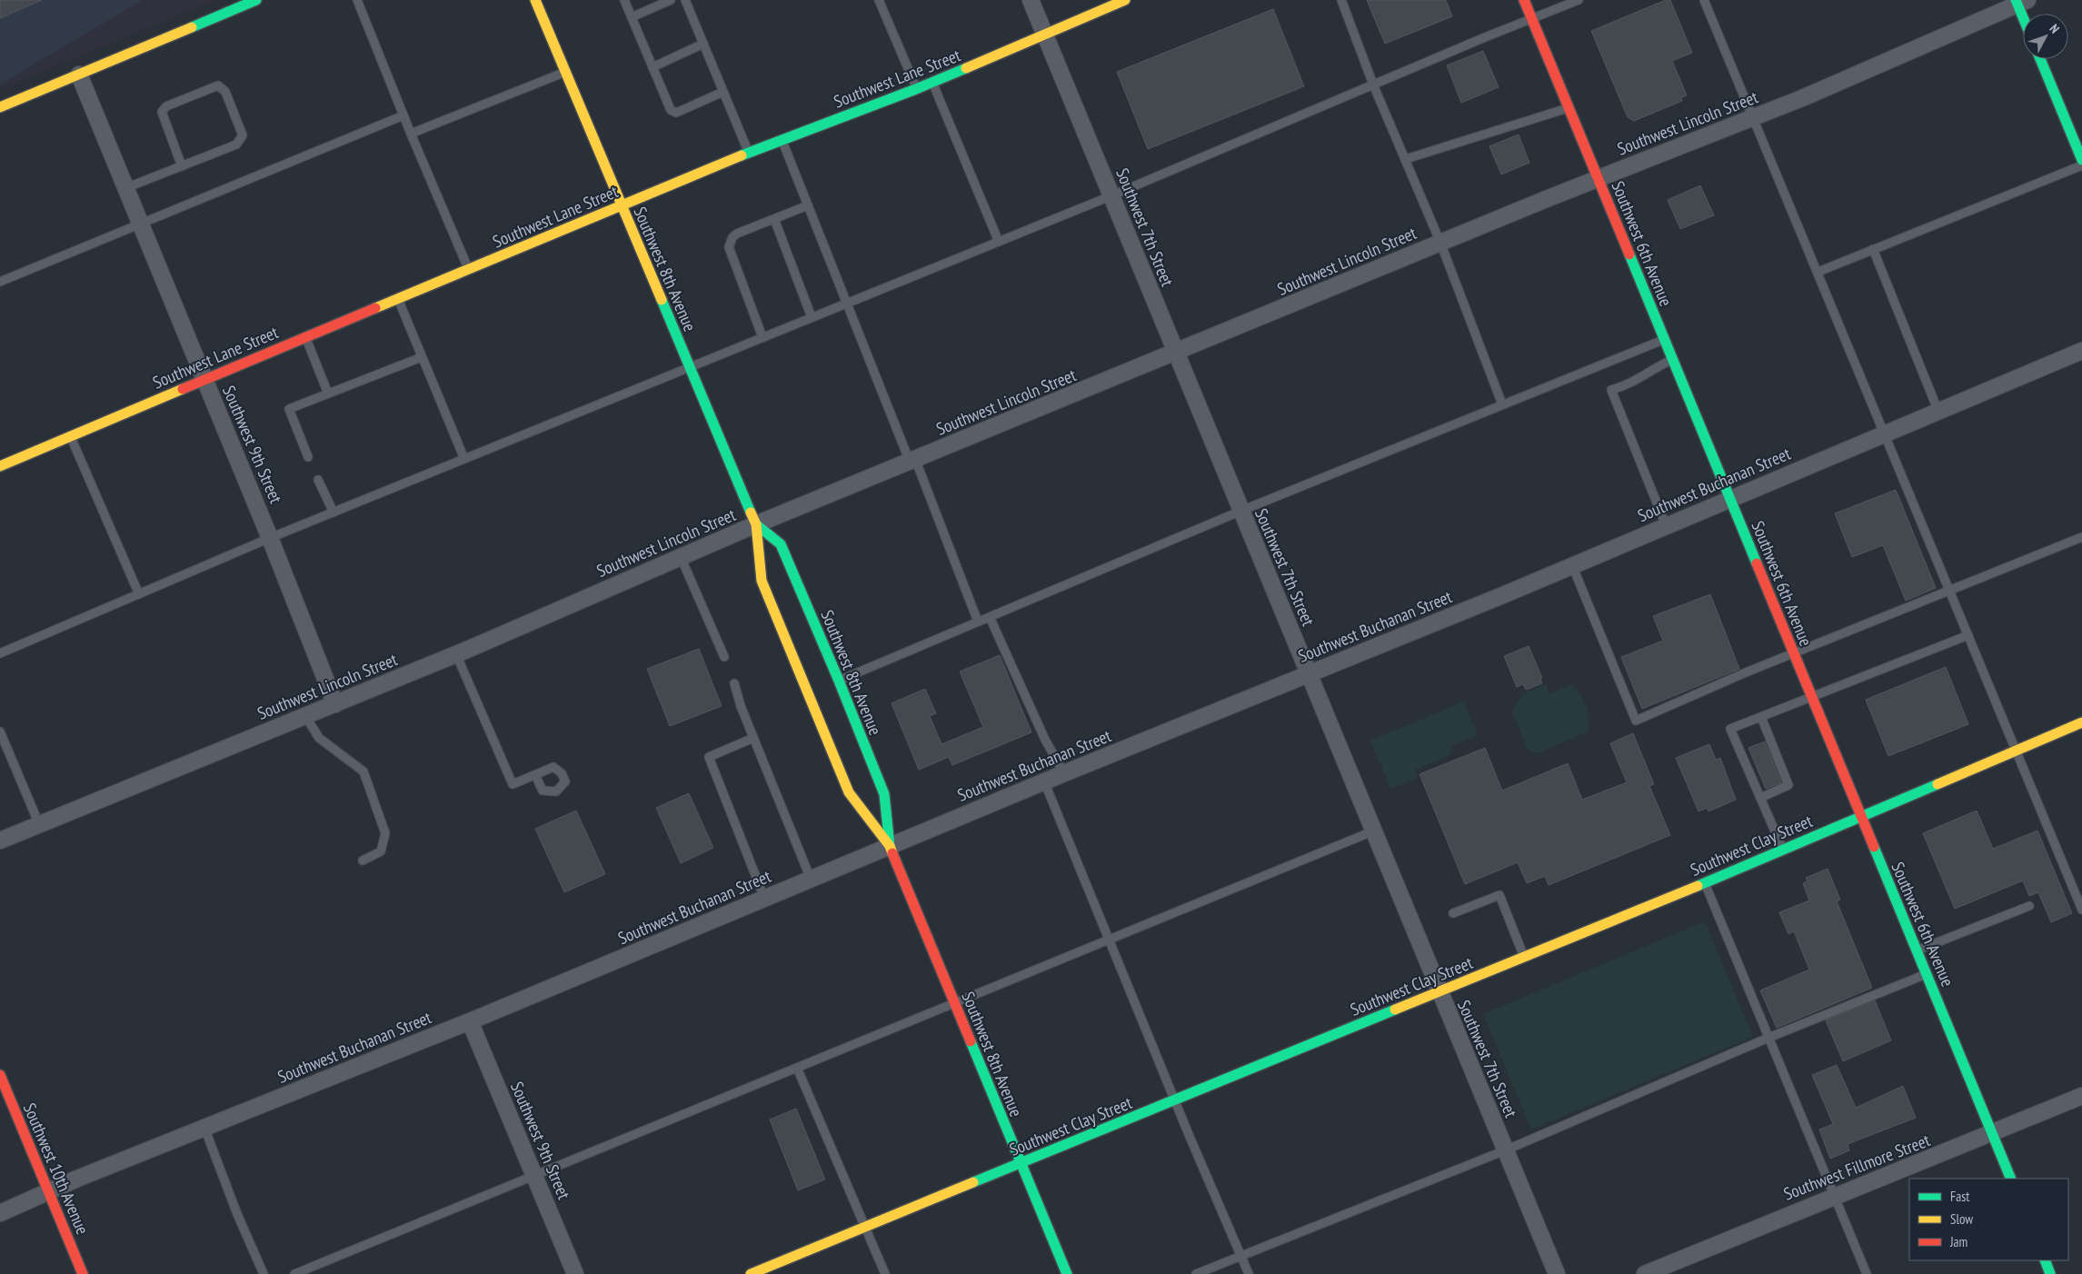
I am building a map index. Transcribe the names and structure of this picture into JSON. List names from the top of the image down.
{
  "streets": {
    "street": [
      "Southwest Lane Street",
      "Southwest Lincoln Street",
      "Southwest 7th Street",
      "Southwest 6th Avenue",
      "Southwest 8th Avenue",
      "Southwest 9th Street",
      "Southwest Buchanan Street",
      "Southwest Clay Street",
      "Southwest Fillmore Street",
      "Southwest 10th Avenue"
    ]
  },
  "crossings": [
    ["Southwest Lane Street", "Southwest 7th Street"],
    ["Southwest Lane Street", "Southwest 8th Avenue"],
    ["Southwest Lane Street", "Southwest 9th Street"],
    ["Southwest Lincoln Street", "Southwest 7th Street"],
    ["Southwest Lincoln Street", "Southwest 6th Avenue"],
    ["Southwest Lincoln Street", "Southwest 8th Avenue"],
    ["Southwest Lincoln Street", "Southwest 9th Street"],
    ["Southwest 7th Street", "Southwest Buchanan Street"],
    ["Southwest 7th Street", "Southwest Clay Street"],
    ["Southwest 6th Avenue", "Southwest Buchanan Street"],
    ["Southwest 6th Avenue", "Southwest Clay Street"],
    ["Southwest 6th Avenue", "Southwest Fillmore Street"],
    ["Southwest 8th Avenue", "Southwest Buchanan Street"],
    ["Southwest 8th Avenue", "Southwest Clay Street"],
    ["Southwest 9th Street", "Southwest Buchanan Street"],
    ["Southwest Buchanan Street", "Southwest 10th Avenue"]
  ],
  "legend": ["Fast", "Slow", "Jam"],
  "north": "top right"
}
